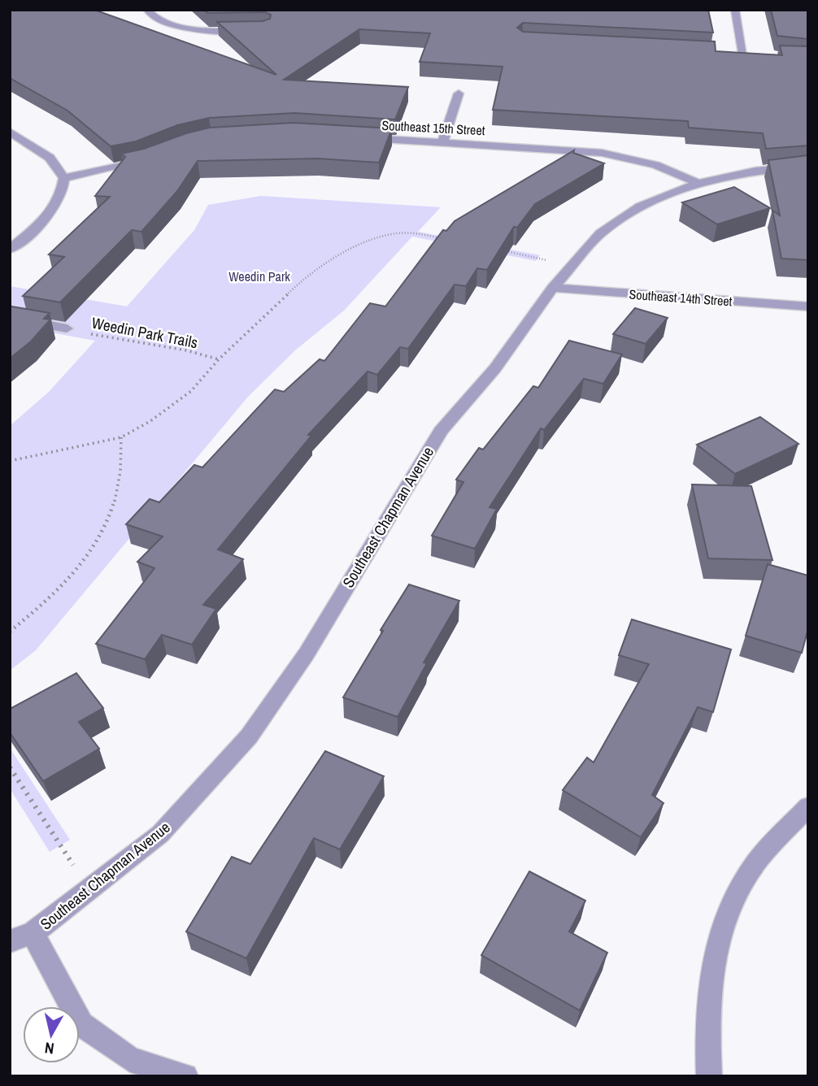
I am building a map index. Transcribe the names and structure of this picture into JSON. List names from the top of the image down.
{
  "streets": {
    "street": ["Southeast 15th Street", "Southeast 14th Street", "Southeast Chapman Avenue"],
    "path": ["Weedin Park Trails"]
  },
  "crossings": [
    ["Southeast 15th Street", "Southeast Chapman Avenue"],
    ["Southeast 14th Street", "Southeast Chapman Avenue"]
  ],
  "parks": ["Weedin Park"],
  "north": "bottom"
}
